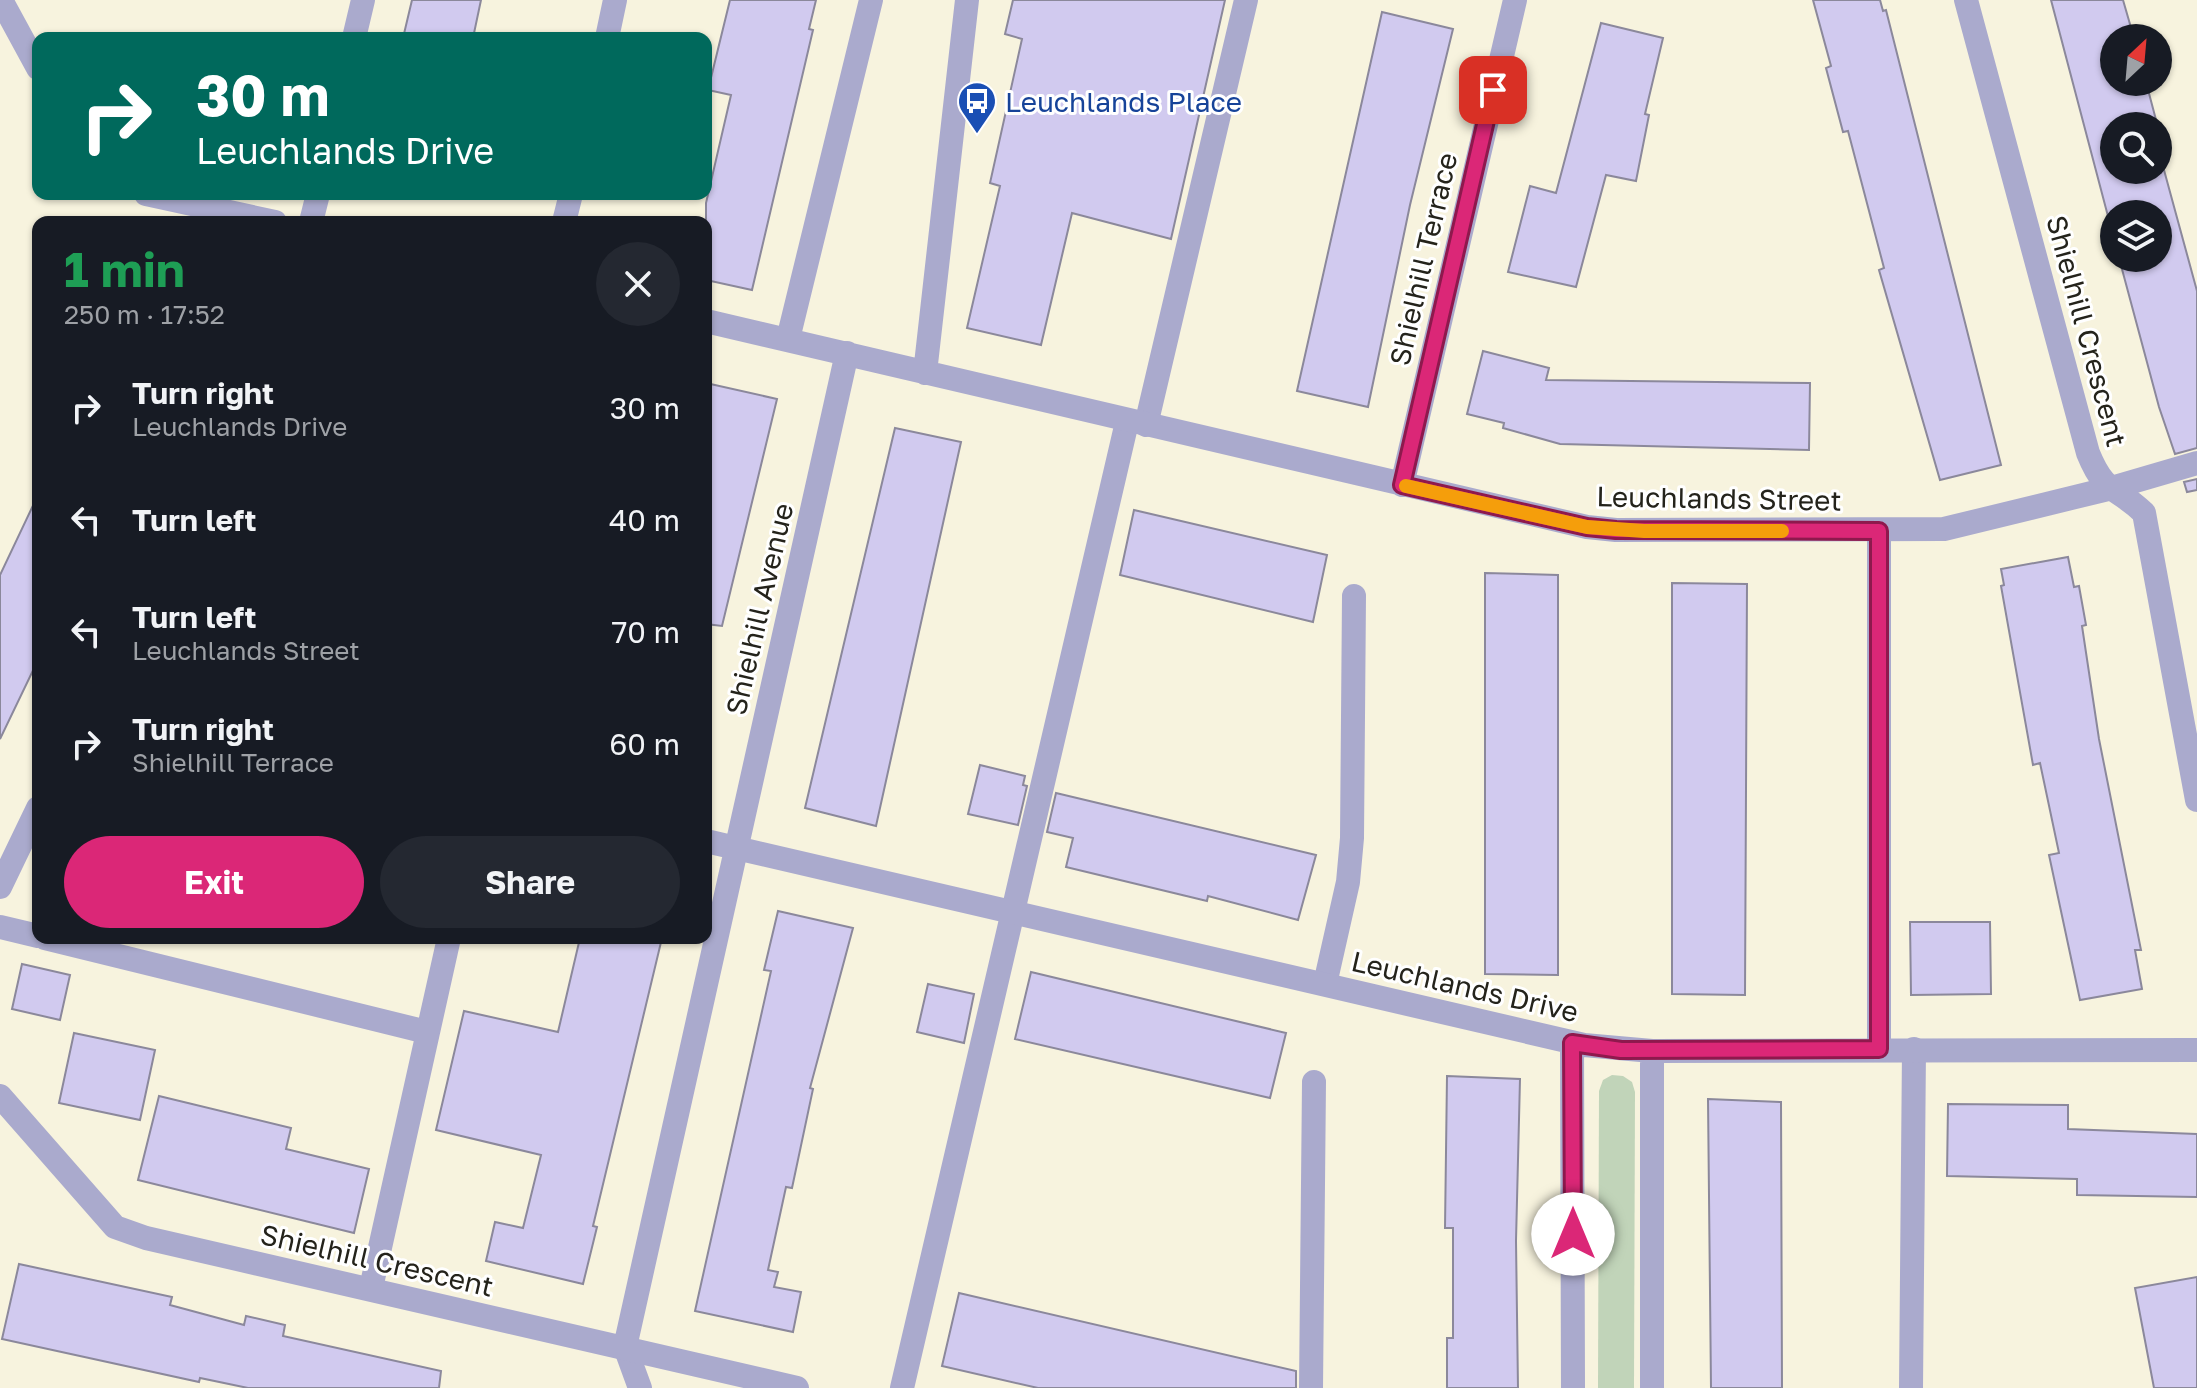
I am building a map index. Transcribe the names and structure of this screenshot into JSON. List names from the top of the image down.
{
  "streets": {
    "street": [
      "Shielhill Terrace",
      "Shielhill Crescent",
      "Leuchlands Street",
      "Shielhill Avenue",
      "Leuchlands Drive"
    ]
  },
  "crossings": [
    ["Shielhill Terrace", "Leuchlands Street"],
    ["Shielhill Crescent", "Leuchlands Street"],
    ["Shielhill Crescent", "Shielhill Avenue"],
    ["Leuchlands Street", "Shielhill Avenue"],
    ["Shielhill Avenue", "Leuchlands Drive"]
  ],
  "places": {
    "bus stop": ["Leuchlands Place"]
  },
  "north": "top right",
  "page": {
    "turn": ["30 m", "Leuchlands Drive"],
    "heading": ["1 min", "250 m · 17:52"],
    "list": [
      {
        "name": "Turn right",
        "note": "Leuchlands Drive",
        "value": "30 m"
      },
      {
        "name": "Turn left",
        "value": "40 m"
      },
      {
        "name": "Turn left",
        "note": "Leuchlands Street",
        "value": "70 m"
      },
      {
        "name": "Turn right",
        "note": "Shielhill Terrace",
        "value": "60 m"
      }
    ],
    "buttons": ["Exit", "Share"]
  }
}
